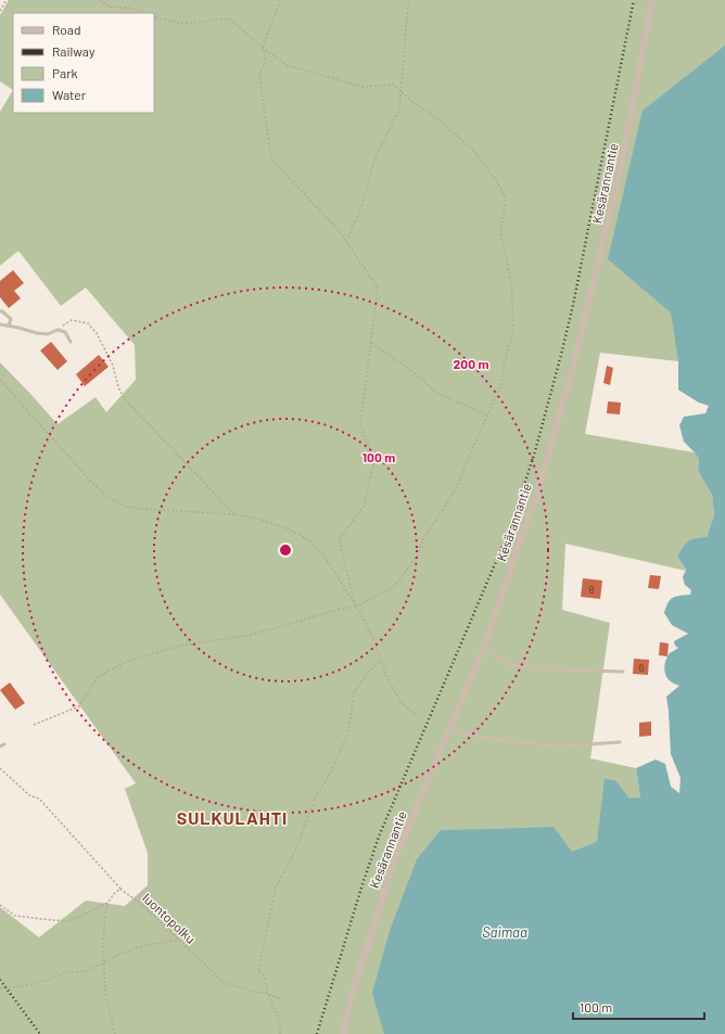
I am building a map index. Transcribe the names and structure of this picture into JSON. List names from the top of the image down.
{
  "streets": {
    "street": ["Kesärannantie"],
    "path": ["luontopolku"]
  },
  "districts": ["SULKULAHTI"],
  "water": ["Saimaa"],
  "house_numbers": ["8", "6"],
  "legend": [
    "Road",
    "Railway",
    "Park",
    "Water"
  ],
  "scale_bar": "100 m",
  "rings": ["200 m", "100 m"]
}
